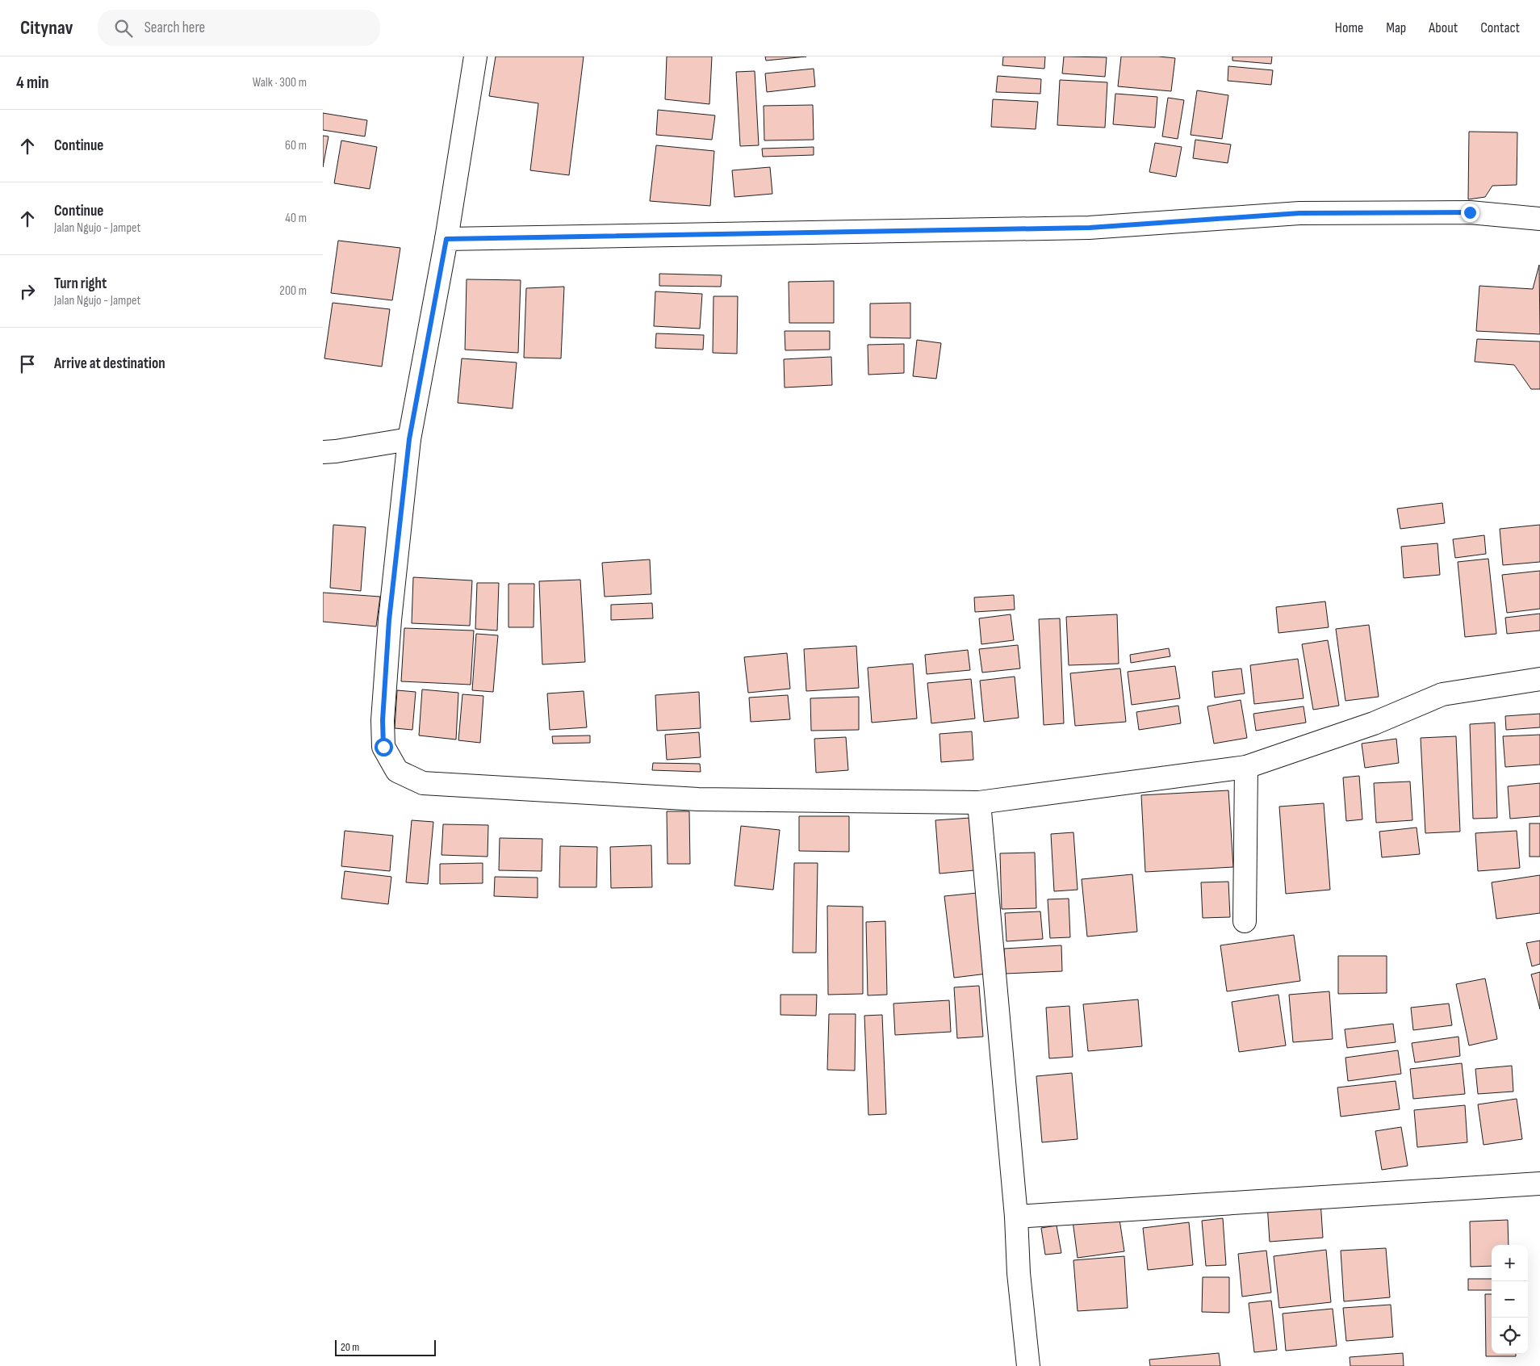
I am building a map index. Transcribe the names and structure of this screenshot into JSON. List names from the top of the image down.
{
  "scale_bar": "20 m",
  "page": {
    "header": "Citynav",
    "search": "Search here",
    "nav": [
      "Home",
      "Map",
      "About",
      "Contact"
    ],
    "heading": ["4 min", "Walk · 300 m"],
    "list": [
      ["Continue", "60 m"],
      ["Continue", "Jalan Ngujo - Jampet", "40 m"],
      ["Turn right", "Jalan Ngujo - Jampet", "200 m"],
      "Arrive at destination"
    ],
    "map_buttons": ["+", "−"],
    "scale": "20 m"
  }
}
